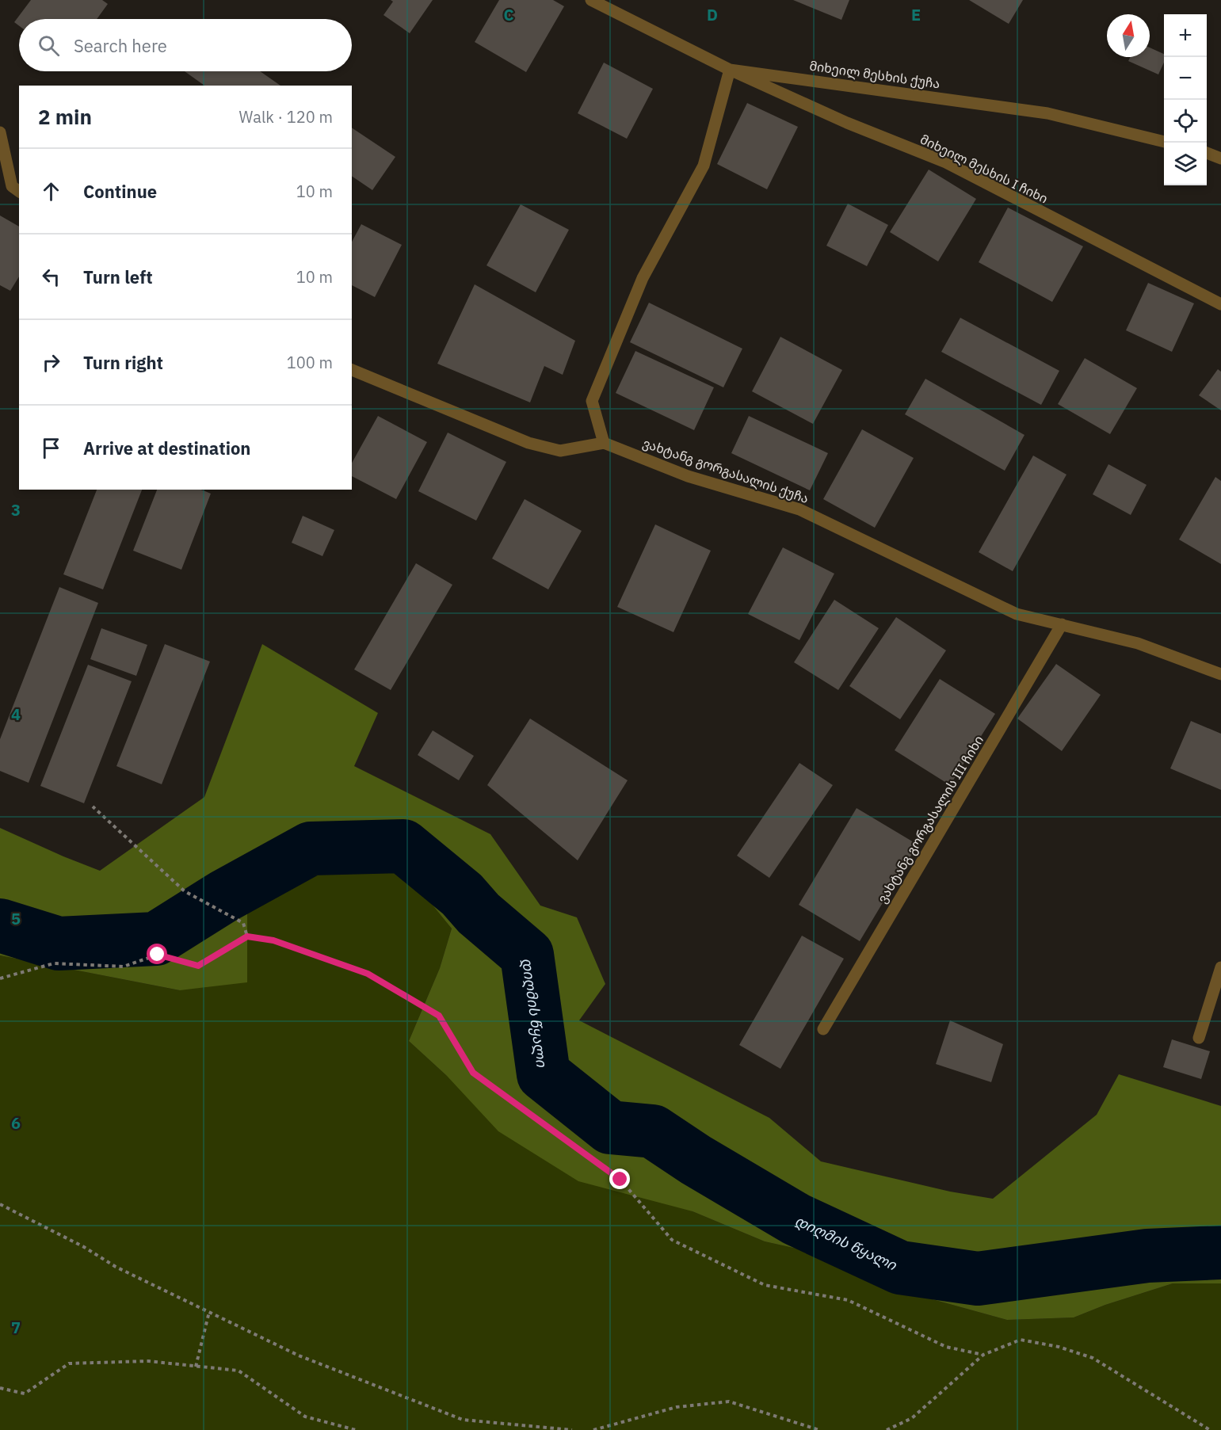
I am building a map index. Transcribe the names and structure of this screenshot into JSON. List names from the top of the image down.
{
  "streets": {
    "street": [
      "მიხეილ მესხის ქუჩა",
      "მიხეილ მესხის I ჩიხი",
      "ვახტანგ გორგასალის ქუჩა",
      "ვახტანგ გორგასალის III ჩიხი"
    ]
  },
  "crossings": [
    ["მიხეილ მესხის ქუჩა", "მიხეილ მესხის I ჩიხი"],
    ["ვახტანგ გორგასალის ქუჩა", "ვახტანგ გორგასალის III ჩიხი"]
  ],
  "water": ["დიღმის წყალი"],
  "north": "top",
  "page": {
    "map_buttons": ["+", "−"],
    "search": "Search here",
    "heading": ["2 min", "Walk · 120 m"],
    "list": [
      ["Continue", "10 m"],
      ["Turn left", "10 m"],
      ["Turn right", "100 m"],
      "Arrive at destination"
    ]
  },
  "grid": {
    "columns": ["C", "D", "E"],
    "rows": [
      "3",
      "4",
      "5",
      "6",
      "7"
    ]
  }
}
